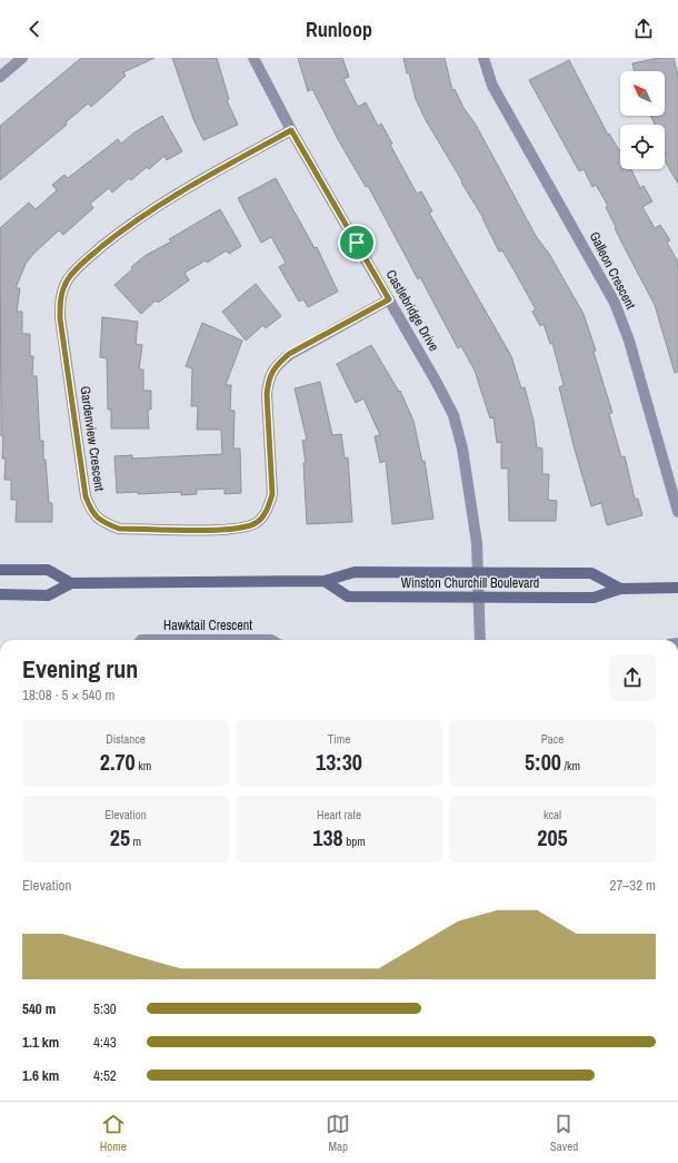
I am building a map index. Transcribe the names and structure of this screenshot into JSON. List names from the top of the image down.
{
  "streets": {
    "main road": ["Winston Churchill Boulevard"],
    "street": [
      "Galleon Crescent",
      "Castlebridge Drive",
      "Gardenview Crescent",
      "Hawktail Crescent"
    ]
  },
  "crossings": [
    ["Castlebridge Drive", "Gardenview Crescent"],
    ["Castlebridge Drive", "Winston Churchill Boulevard"]
  ],
  "north": "top left",
  "page": {
    "header": "Runloop",
    "heading": ["Evening run", "18:08 · 5 × 540 m"],
    "stats": [
      ["Distance", "2.70 km"],
      ["Time", "13:30"],
      ["Pace", "5:00 /km"],
      ["Elevation", "25 m"],
      ["Heart rate", "138 bpm"],
      ["kcal", "205"]
    ],
    "chart": ["Elevation", "27–32 m"],
    "list": [
      {
        "name": "540 m",
        "note": "5:30"
      },
      {
        "name": "1.1 km",
        "note": "4:43"
      },
      {
        "name": "1.6 km",
        "note": "4:52"
      }
    ],
    "tabs": ["Home", "Map", "Saved"]
  }
}
